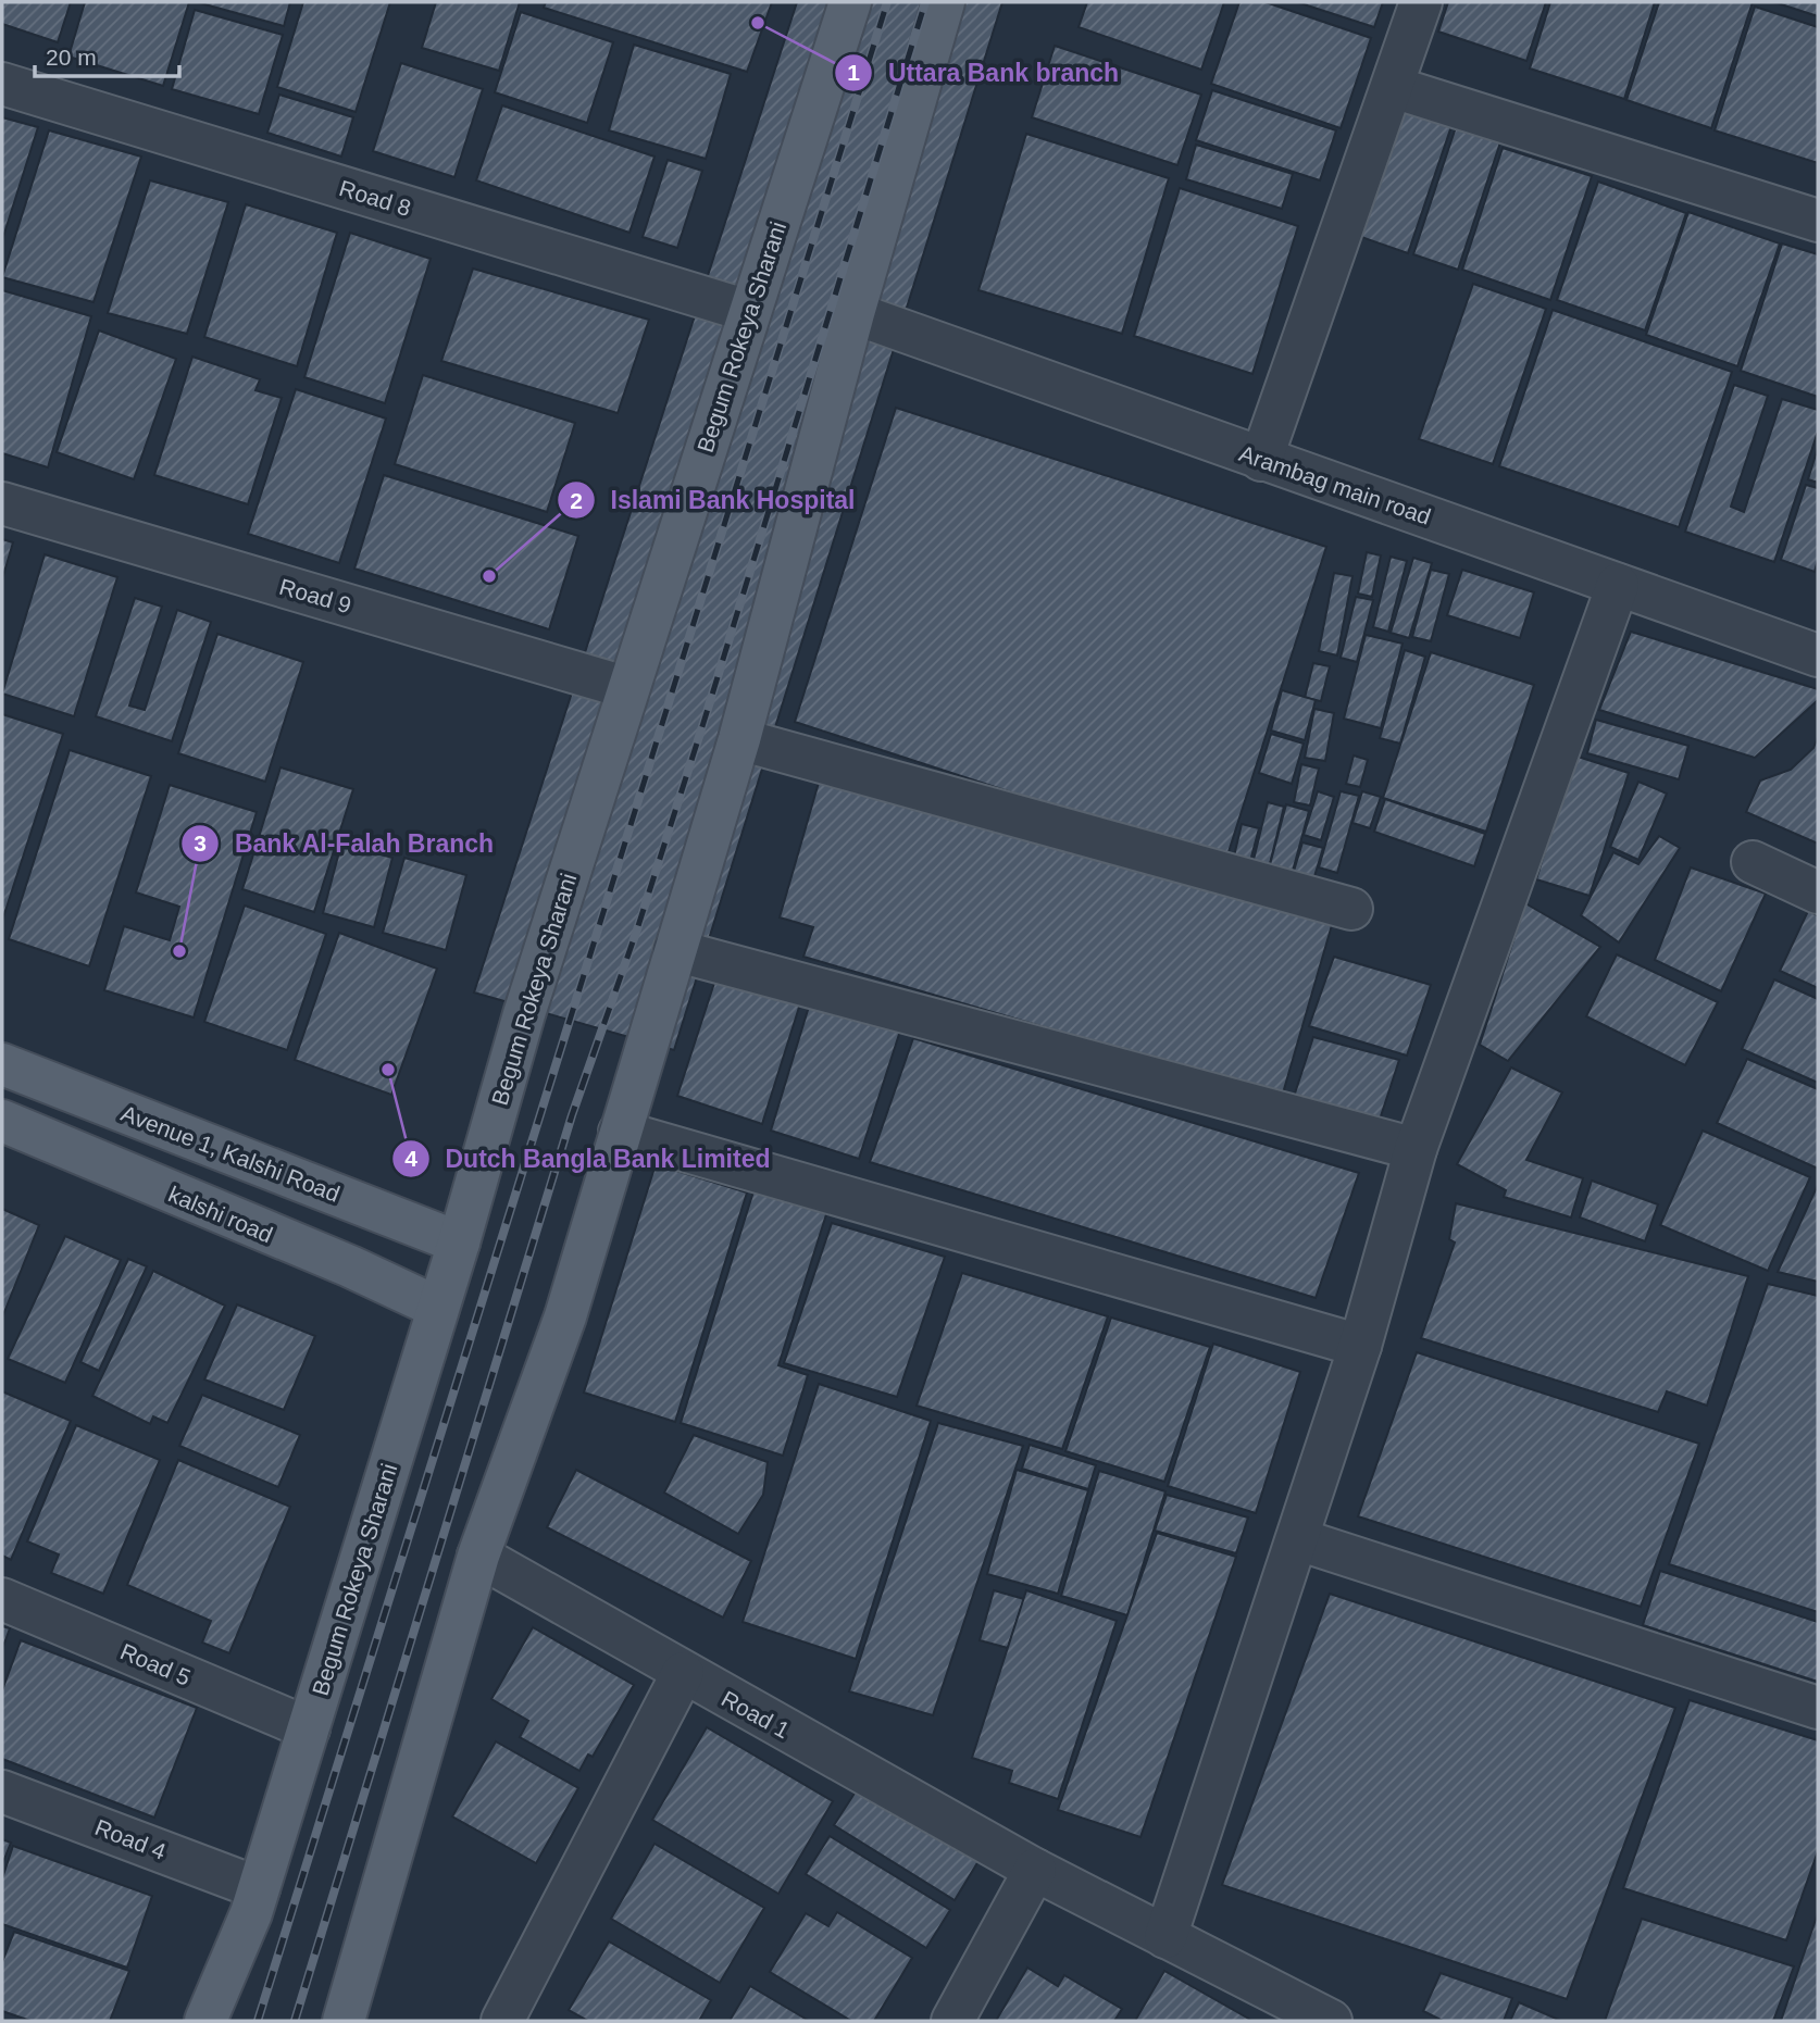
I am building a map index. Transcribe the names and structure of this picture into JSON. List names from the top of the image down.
{
  "streets": {
    "main road": ["Begum Rokeya Sharani", "Avenue 1, Kalshi Road", "kalshi road"],
    "street": [
      "Road 8",
      "Arambag main road",
      "Road 9",
      "Road 5",
      "Road 1",
      "Road 4"
    ]
  },
  "crossings": [
    ["Road 8", "Begum Rokeya Sharani"],
    ["Begum Rokeya Sharani", "Road 9"],
    ["Begum Rokeya Sharani", "Avenue 1, Kalshi Road"],
    ["Begum Rokeya Sharani", "kalshi road"],
    ["Begum Rokeya Sharani", "Road 5"],
    ["Begum Rokeya Sharani", "Road 4"]
  ],
  "places": [
    "Uttara Bank branch",
    "Islami Bank Hospital",
    "Bank Al-Falah Branch",
    "Dutch Bangla Bank Limited"
  ],
  "scale_bar": "20 m"
}
